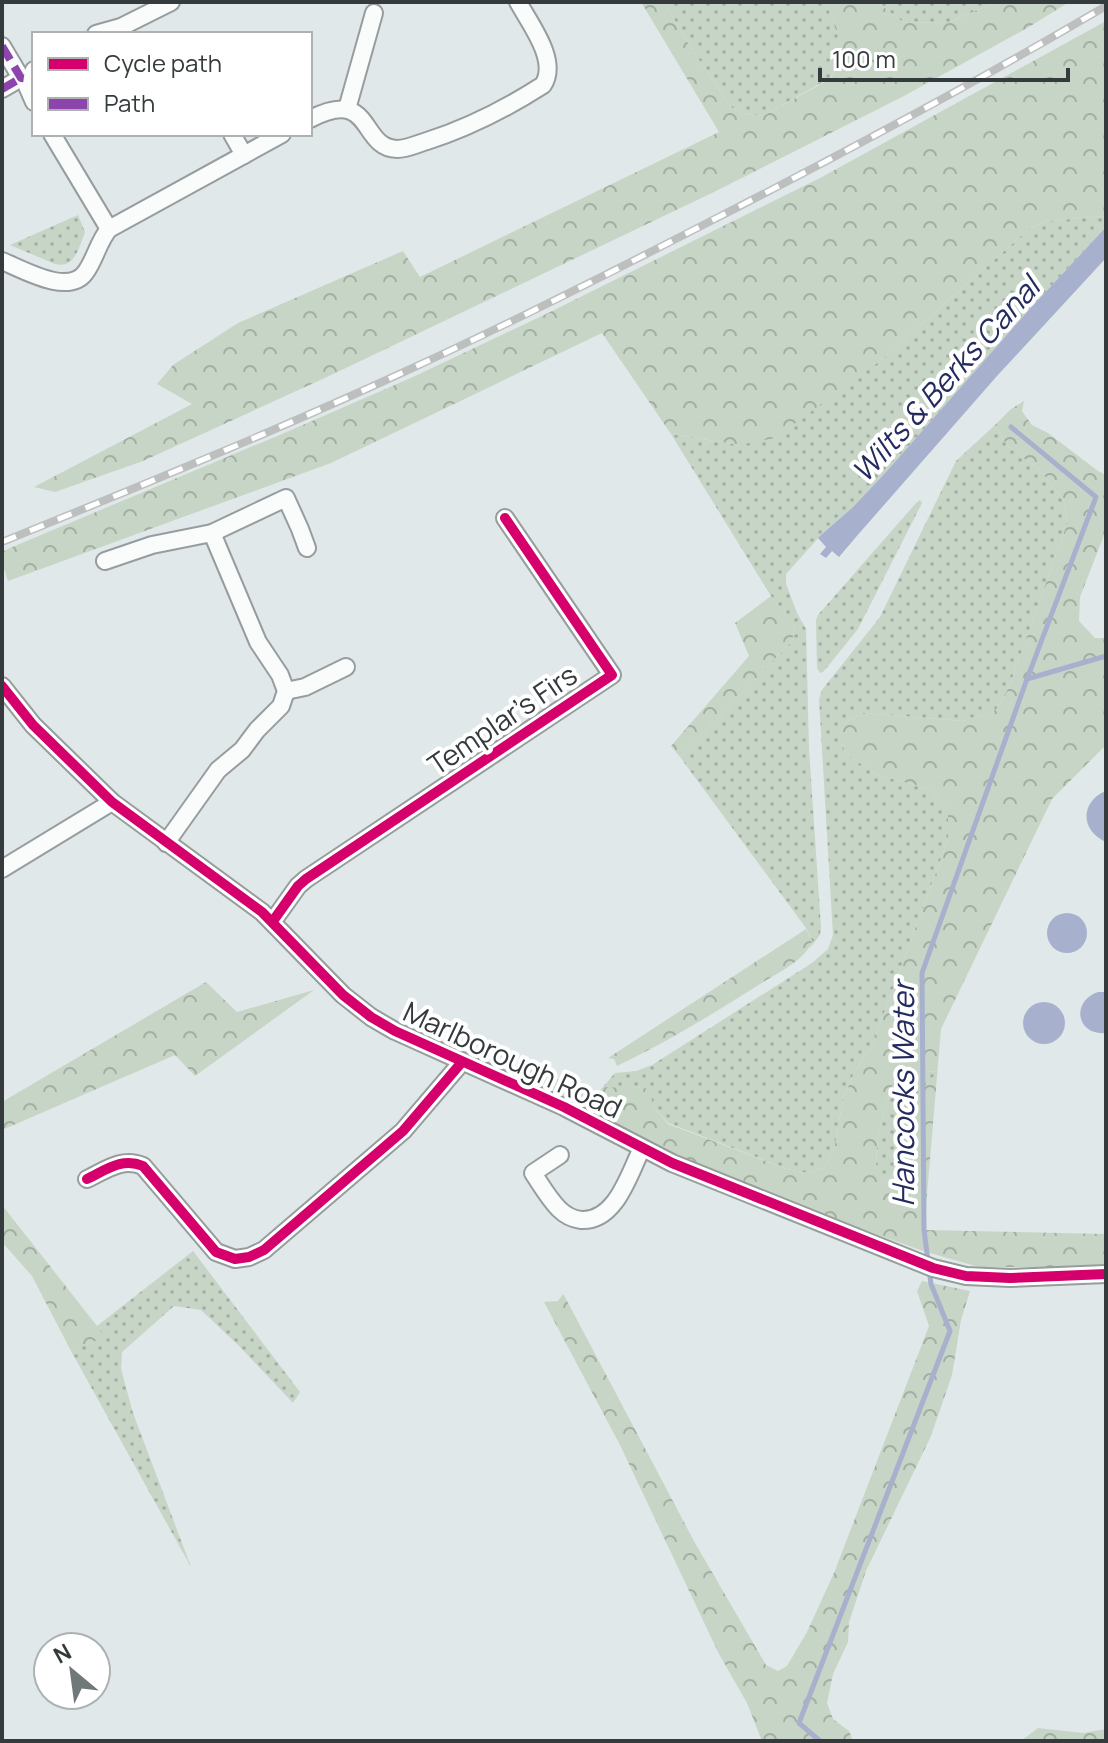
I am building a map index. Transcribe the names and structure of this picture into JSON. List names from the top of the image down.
{
  "streets": {
    "street": ["Templar's Firs", "Marlborough Road"]
  },
  "crossings": [
    ["Templar's Firs", "Marlborough Road"]
  ],
  "water": ["Wilts & Berks Canal", "Hancocks Water"],
  "legend": ["Cycle path", "Path"],
  "scale_bar": "100 m",
  "north": "top left"
}
